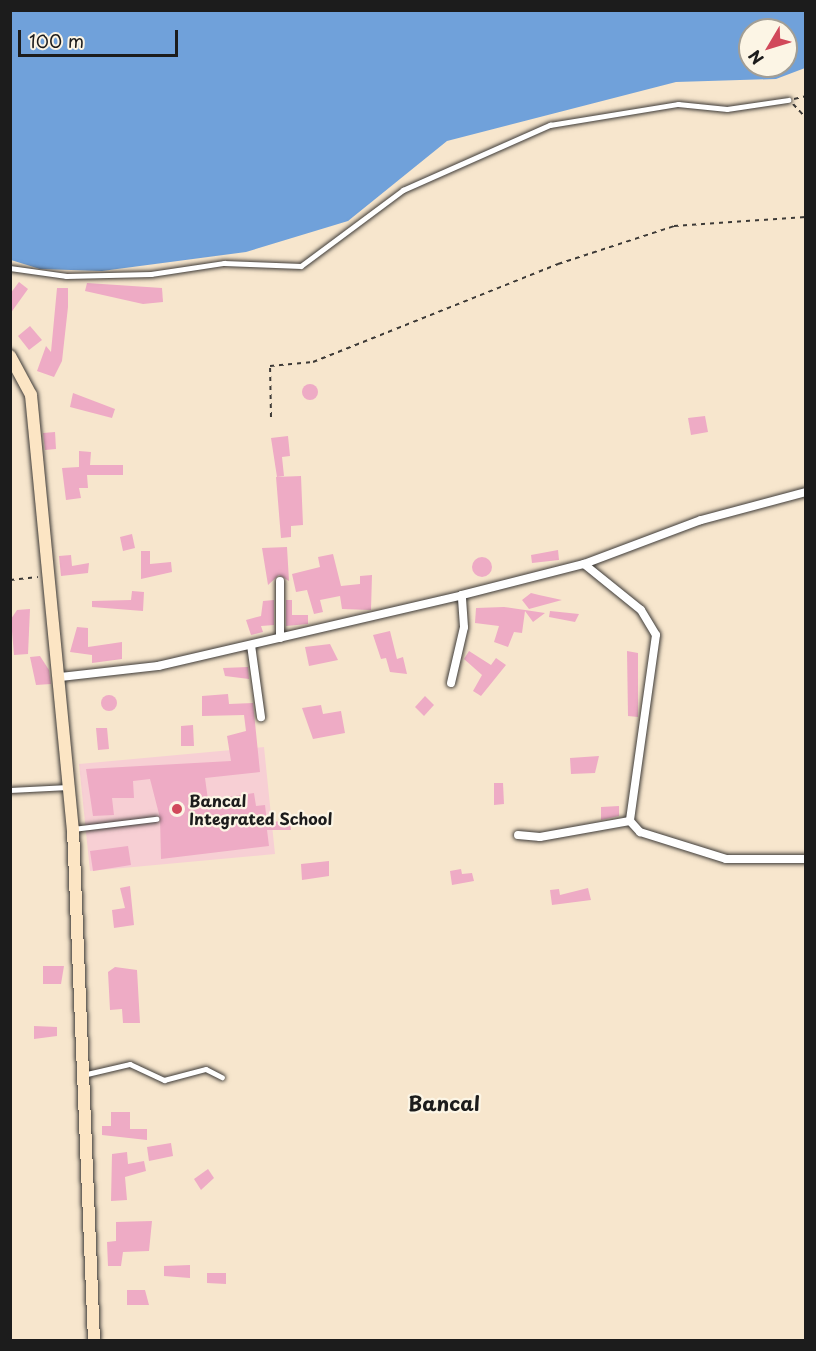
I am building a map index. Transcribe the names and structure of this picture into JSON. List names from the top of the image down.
{
  "districts": ["Bancal"],
  "places": ["Bancal Integrated School"],
  "scale_bar": "100 m",
  "north": "bottom left"
}
